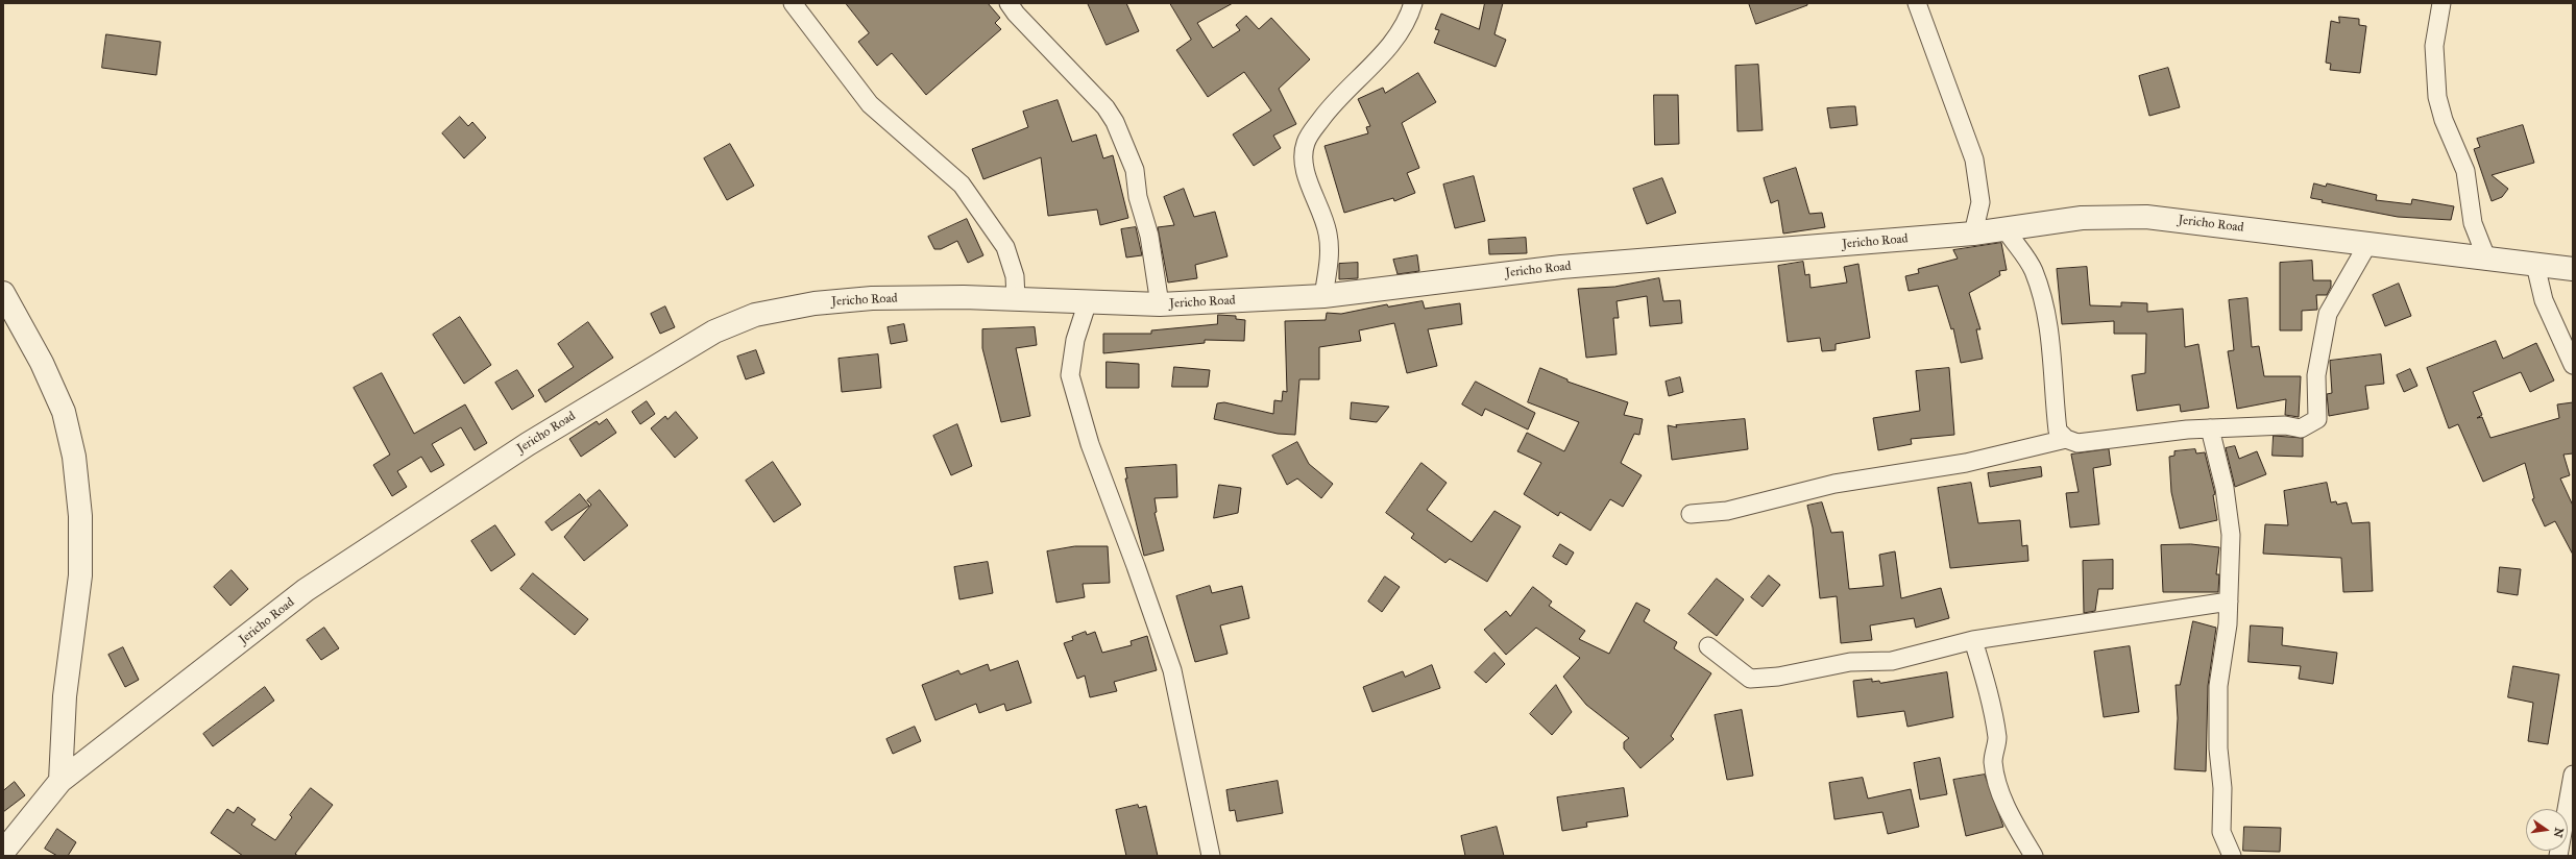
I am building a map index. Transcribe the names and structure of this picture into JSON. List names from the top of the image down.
{
  "streets": {
    "street": ["Jericho Road"]
  },
  "north": "right"
}
